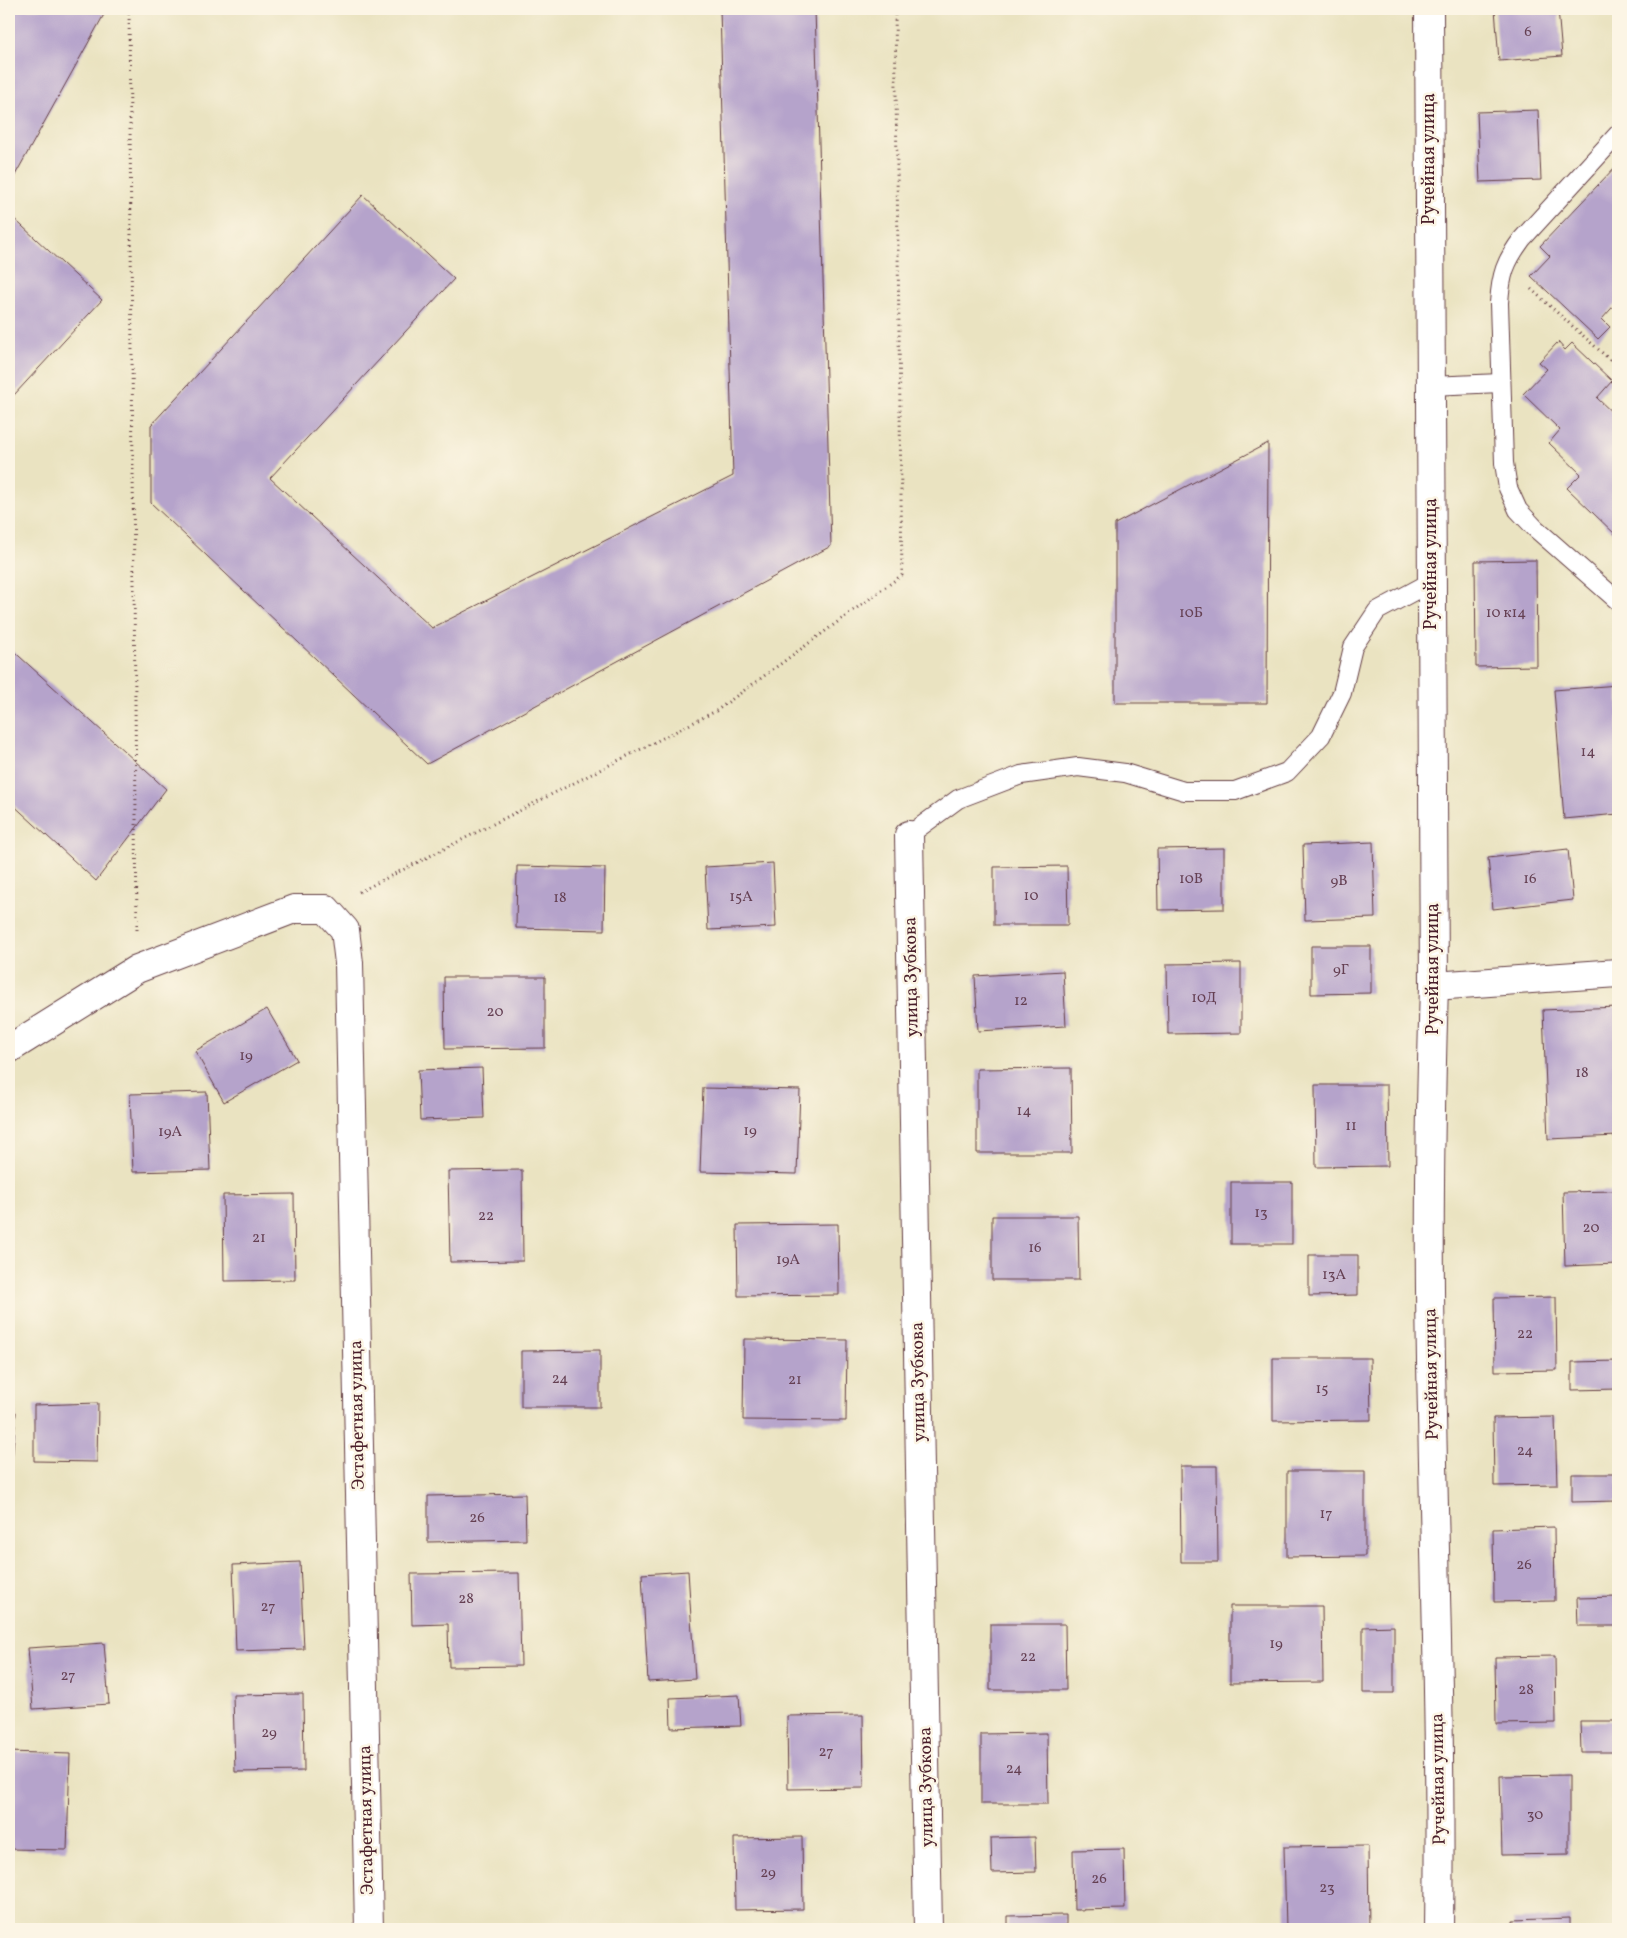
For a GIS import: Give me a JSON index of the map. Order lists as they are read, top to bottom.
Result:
{
  "streets": {
    "street": ["Ручейная улица", "улица Зубкова", "Эстафетная улица"]
  },
  "house_numbers": [
    "6",
    "10Б",
    "10 к14",
    "14",
    "10В",
    "16",
    "9В",
    "10",
    "15А",
    "18",
    "9Г",
    "10Д",
    "12",
    "20",
    "19",
    "18",
    "14",
    "11",
    "19",
    "19А",
    "13",
    "22",
    "20",
    "21",
    "16",
    "19А",
    "13А",
    "22",
    "24",
    "21",
    "15",
    "24",
    "17",
    "26",
    "26",
    "28",
    "27",
    "19",
    "22",
    "27",
    "28",
    "29",
    "27",
    "24",
    "30",
    "29",
    "26",
    "23"
  ]
}
